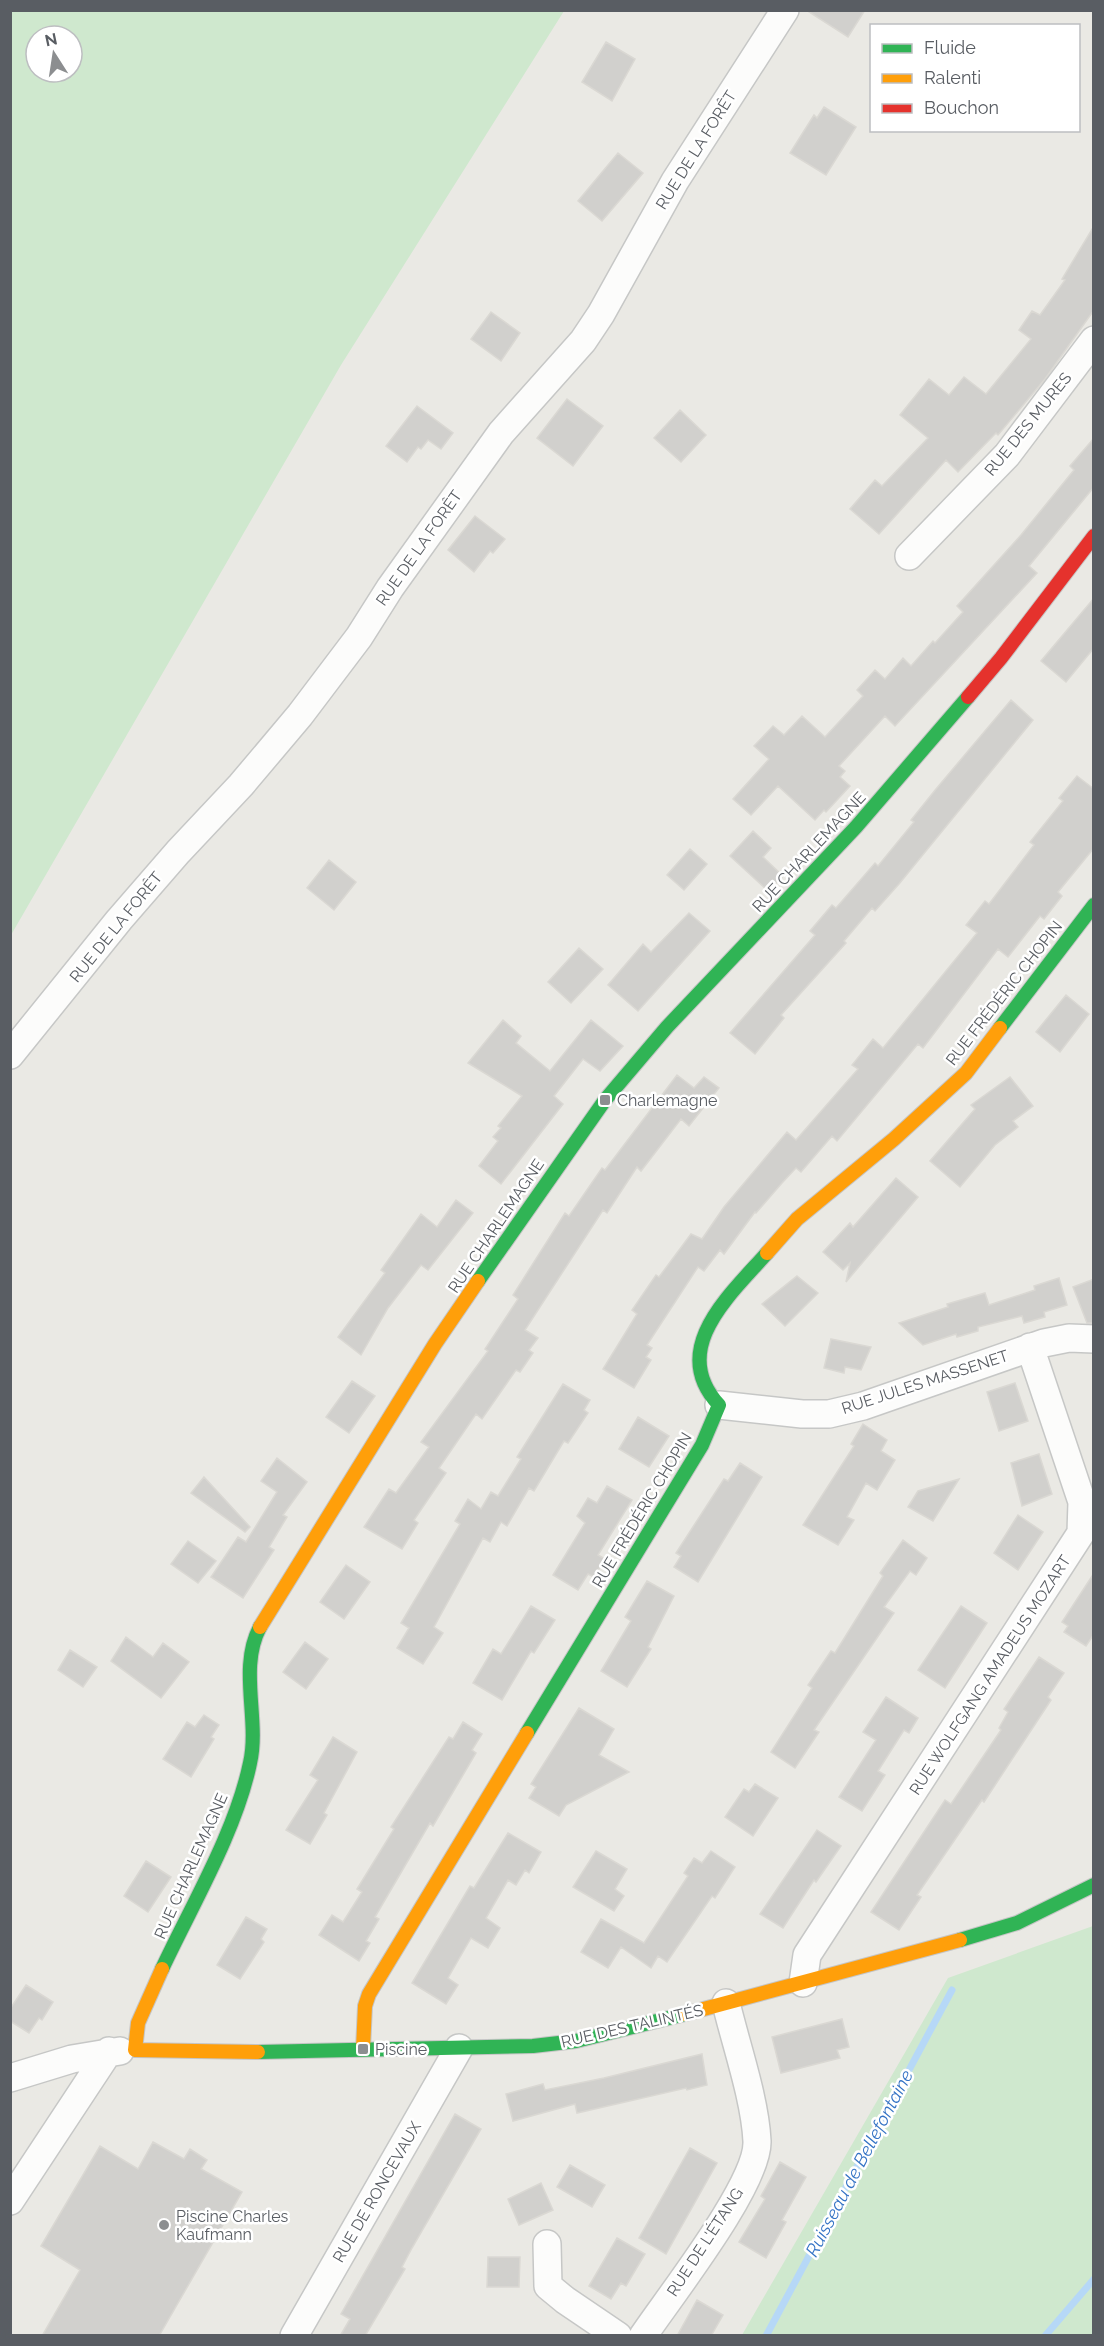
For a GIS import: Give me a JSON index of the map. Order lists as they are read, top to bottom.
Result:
{
  "streets": {
    "street": [
      "RUE DE LA FORÊT",
      "RUE DES MURES",
      "RUE CHARLEMAGNE",
      "RUE FRÉDÉRIC CHOPIN",
      "RUE JULES MASSENET",
      "RUE WOLFGANG AMADEUS MOZART",
      "RUE DES TALINTÉS",
      "RUE DE RONCEVAUX",
      "RUE DE L'ÉTANG"
    ]
  },
  "crossings": [
    ["RUE CHARLEMAGNE", "RUE DES TALINTÉS"],
    ["RUE FRÉDÉRIC CHOPIN", "RUE JULES MASSENET"],
    ["RUE FRÉDÉRIC CHOPIN", "RUE DES TALINTÉS"],
    ["RUE JULES MASSENET", "RUE WOLFGANG AMADEUS MOZART"],
    ["RUE WOLFGANG AMADEUS MOZART", "RUE DES TALINTÉS"],
    ["RUE DES TALINTÉS", "RUE DE RONCEVAUX"],
    ["RUE DES TALINTÉS", "RUE DE L'ÉTANG"]
  ],
  "water": ["Ruisseau de Bellefontaine"],
  "places": {
    "transit": ["Charlemagne", "Piscine"],
    "other": ["Piscine Charles Kaufmann"]
  },
  "legend": ["Fluide", "Ralenti", "Bouchon"],
  "north": "top"
}
